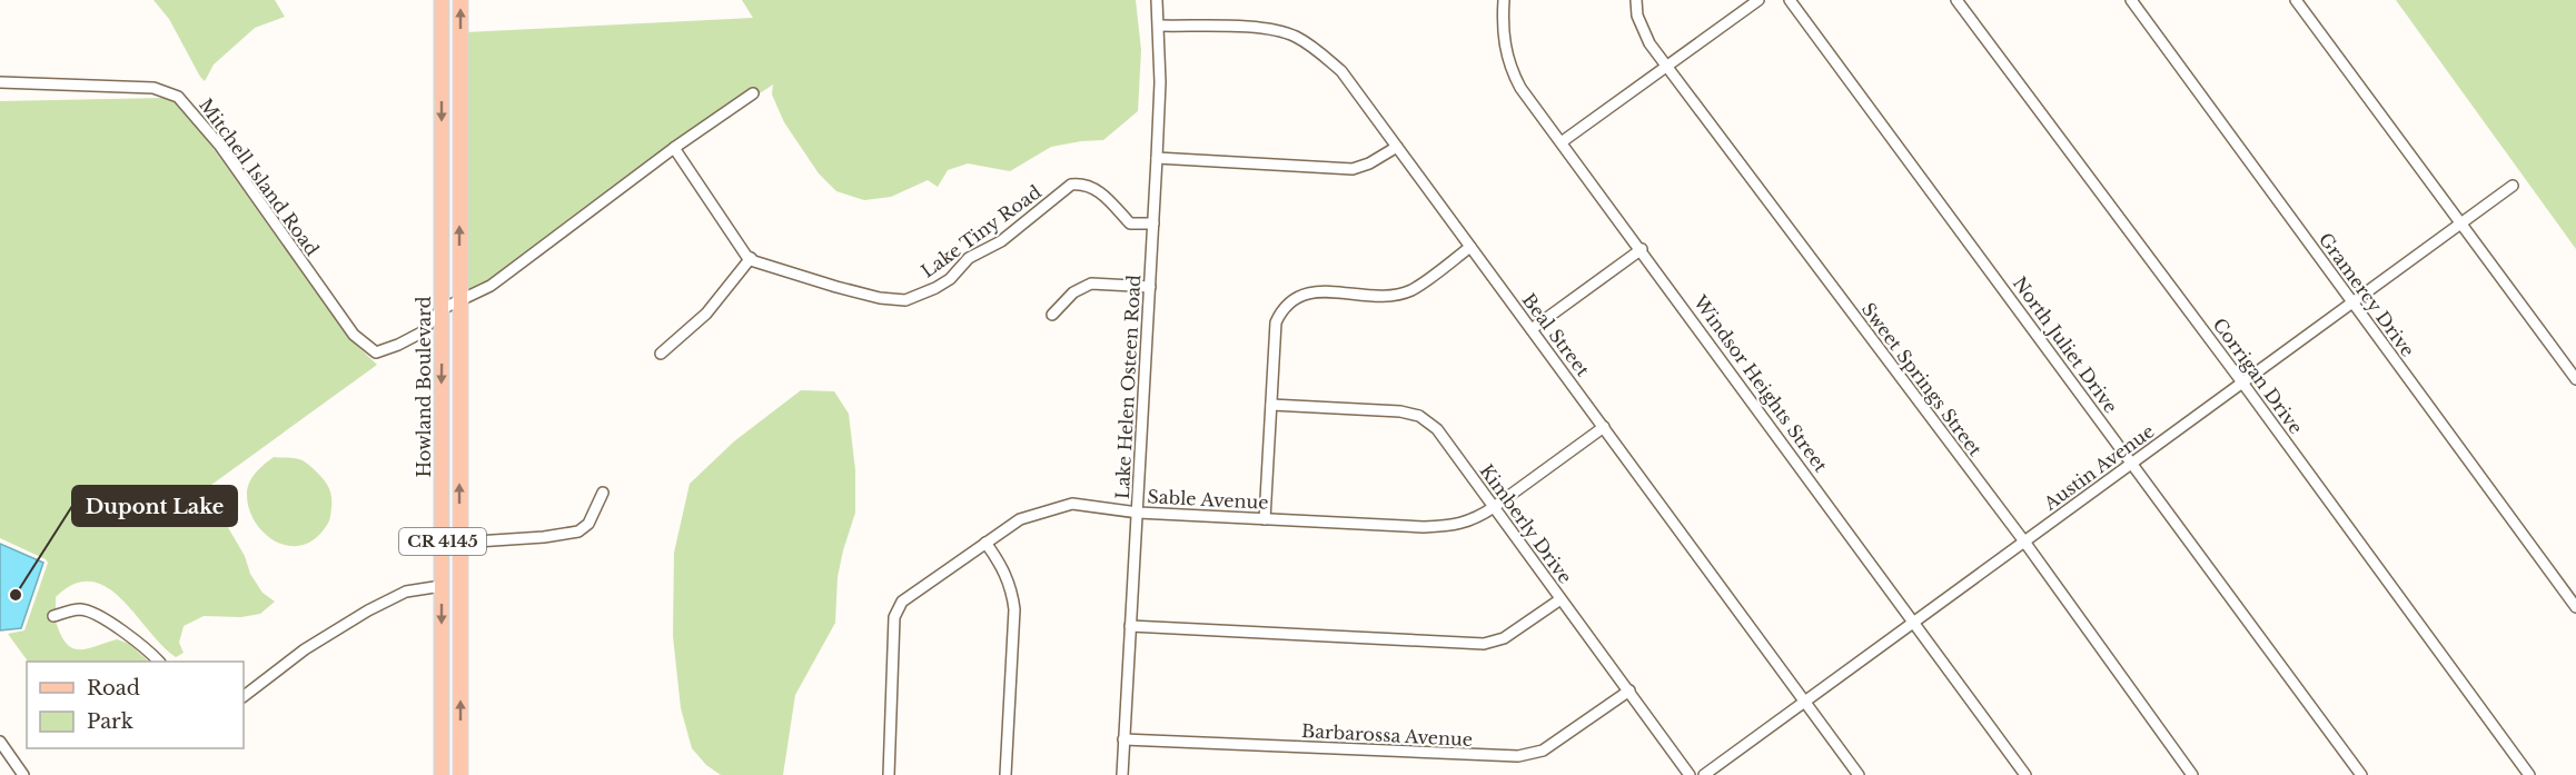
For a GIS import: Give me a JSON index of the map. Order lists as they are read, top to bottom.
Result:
{
  "streets": {
    "main road": ["Howland Boulevard", "CR 4145"],
    "street": [
      "Mitchell Island Road",
      "Lake Tiny Road",
      "Gramercy Drive",
      "Beal Street",
      "North Juliet Drive",
      "Corrigan Drive",
      "Sweet Springs Street",
      "Windsor Heights Street",
      "Lake Helen Osteen Road",
      "Austin Avenue",
      "Sable Avenue",
      "Kimberly Drive",
      "Barbarossa Avenue"
    ]
  },
  "crossings": [
    ["Mitchell Island Road", "Howland Boulevard"],
    ["Lake Tiny Road", "Lake Helen Osteen Road"],
    ["Gramercy Drive", "Austin Avenue"],
    ["Beal Street", "Lake Helen Osteen Road"],
    ["Beal Street", "Austin Avenue"],
    ["Beal Street", "Sable Avenue"],
    ["North Juliet Drive", "Austin Avenue"],
    ["Corrigan Drive", "Austin Avenue"],
    ["Sweet Springs Street", "Austin Avenue"],
    ["Windsor Heights Street", "Austin Avenue"],
    ["Lake Helen Osteen Road", "Sable Avenue"],
    ["Lake Helen Osteen Road", "Barbarossa Avenue"],
    ["Sable Avenue", "Kimberly Drive"],
    ["Kimberly Drive", "Barbarossa Avenue"]
  ],
  "places": ["Dupont Lake"],
  "legend": ["Road", "Park"]
}
